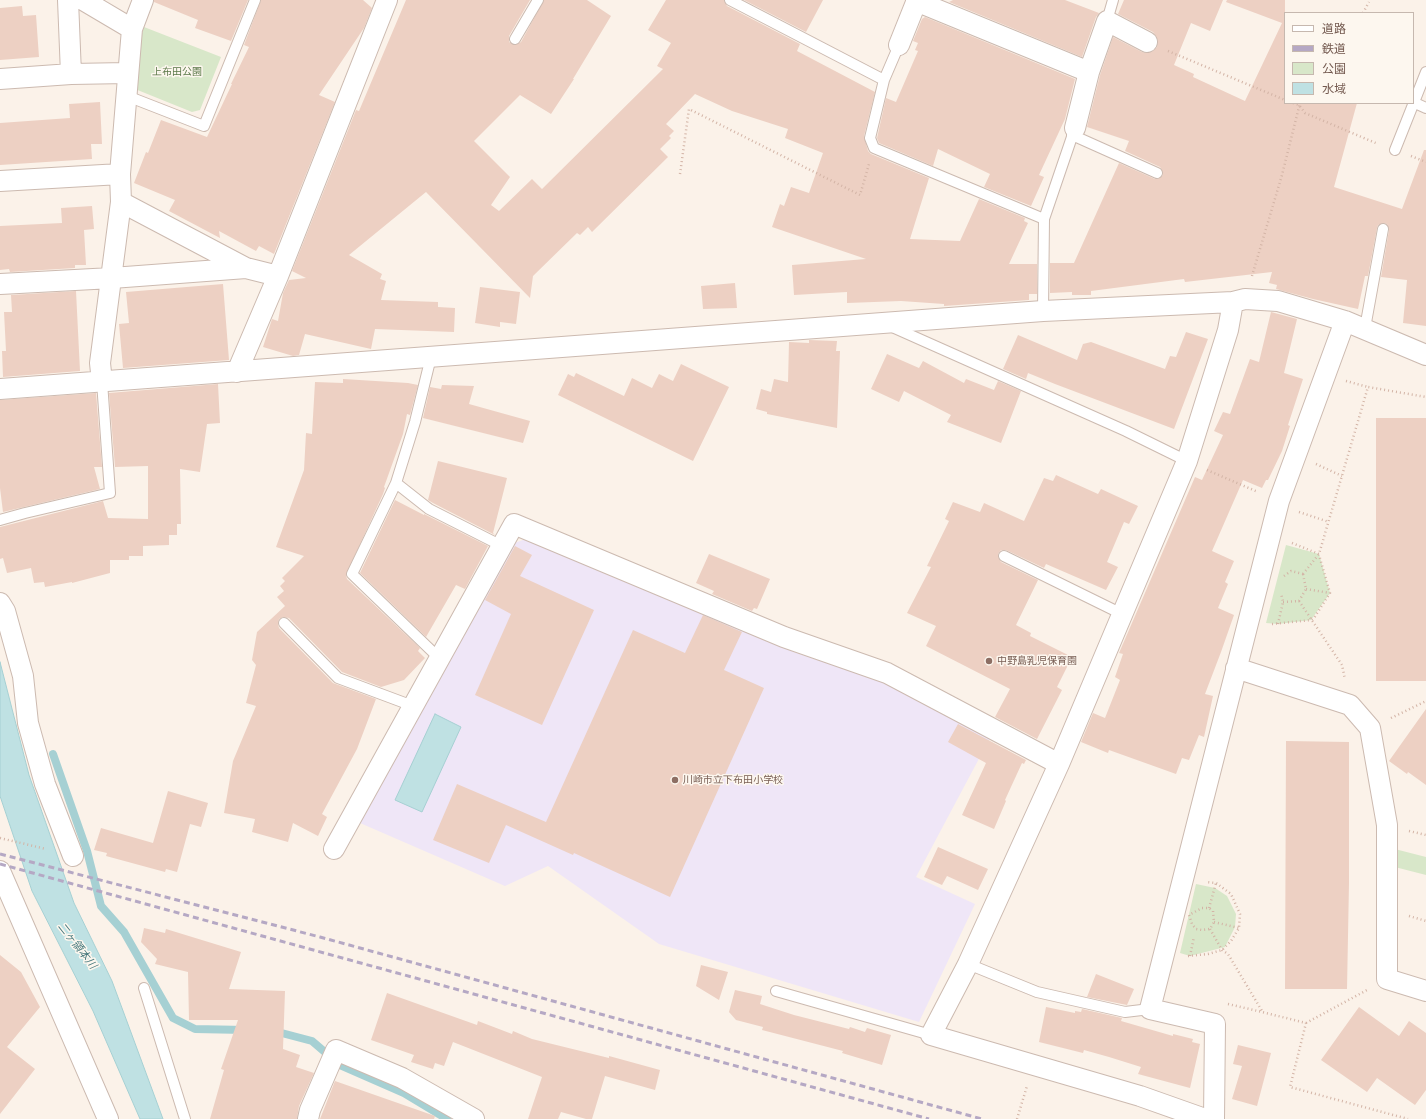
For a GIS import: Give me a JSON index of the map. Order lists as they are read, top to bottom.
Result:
{
  "water": ["二ヶ領本川"],
  "parks": ["上布田公園"],
  "places": ["中野島乳児保育園", "川崎市立下布田小学校"],
  "legend": [
    "道路",
    "鉄道",
    "公園",
    "水域"
  ]
}
